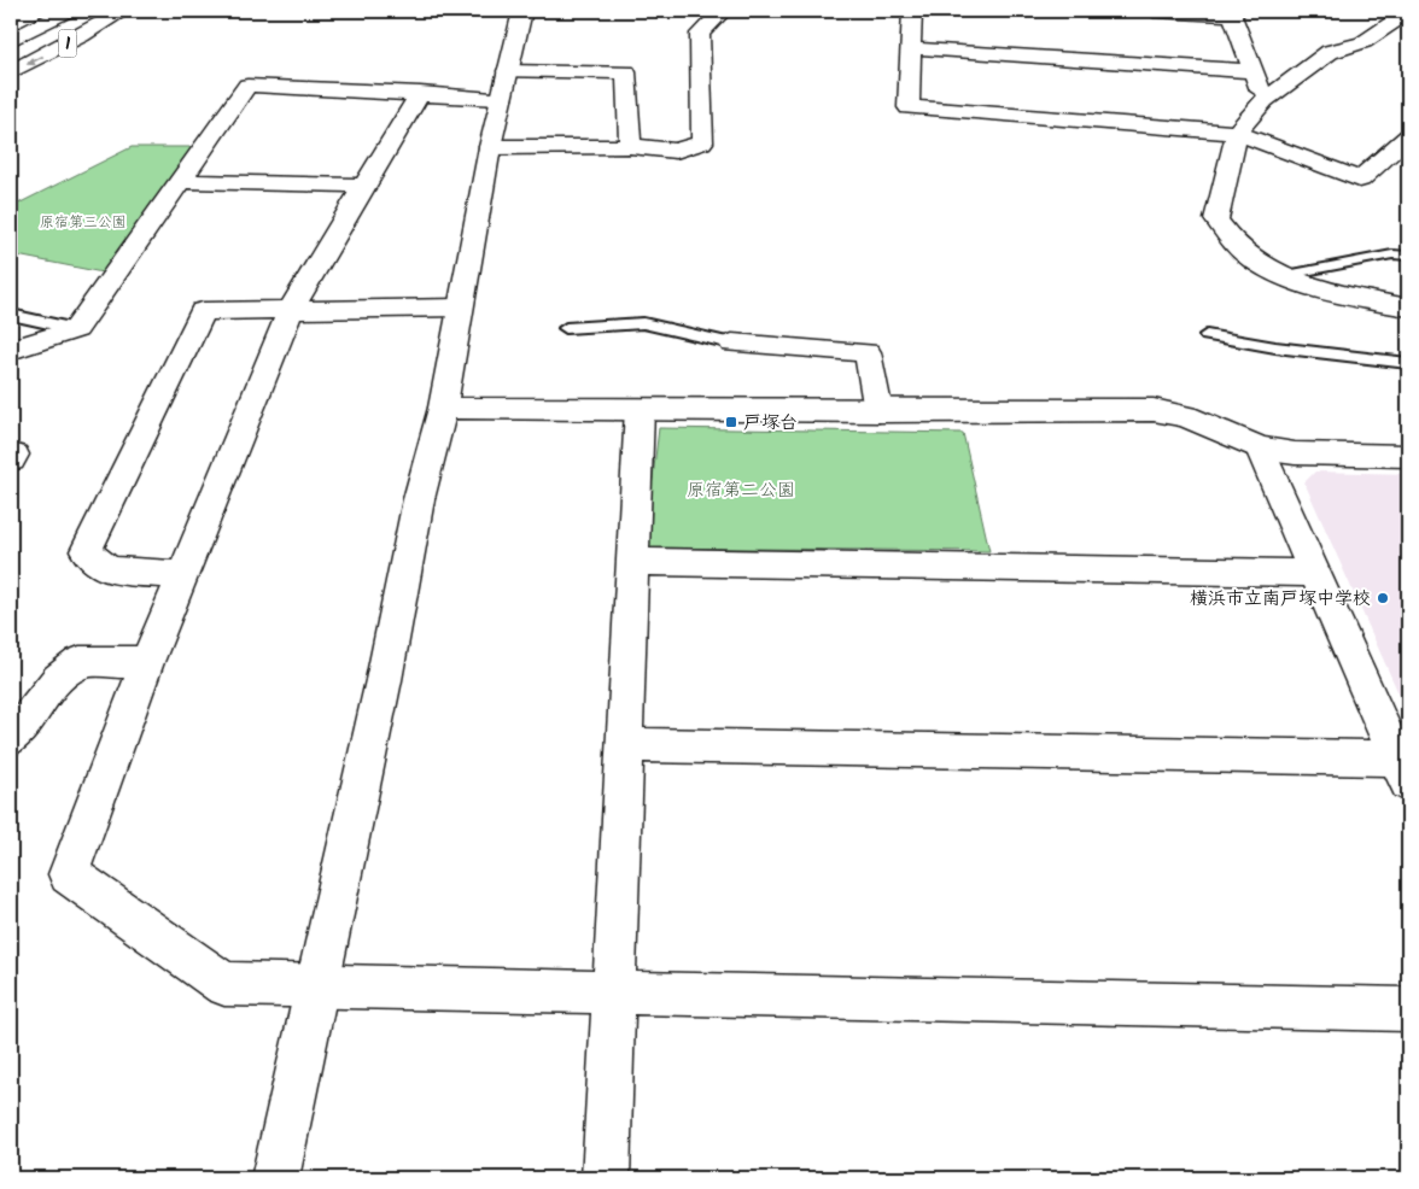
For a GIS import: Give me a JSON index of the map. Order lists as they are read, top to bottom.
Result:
{
  "streets": {
    "main road": ["1"]
  },
  "parks": ["原宿第三公園", "原宿第二公園"],
  "places": {
    "transit": ["戸塚台"],
    "other": ["横浜市立南戸塚中学校"]
  }
}
